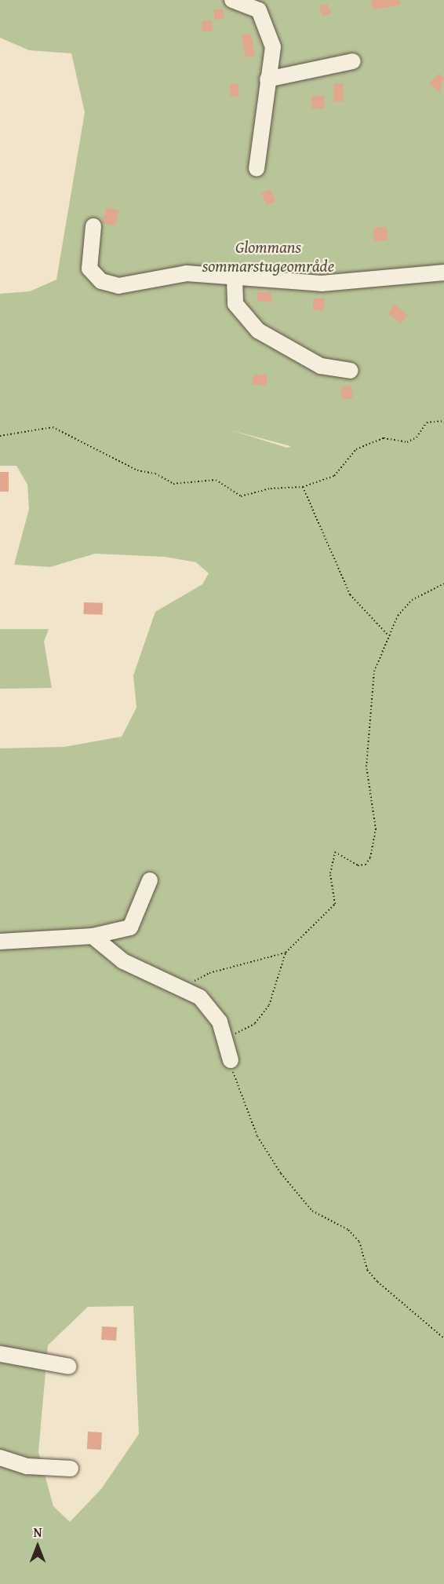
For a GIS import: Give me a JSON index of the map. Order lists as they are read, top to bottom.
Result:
{
  "parks": ["Glommans sommarstugeområde"],
  "north": "top"
}
